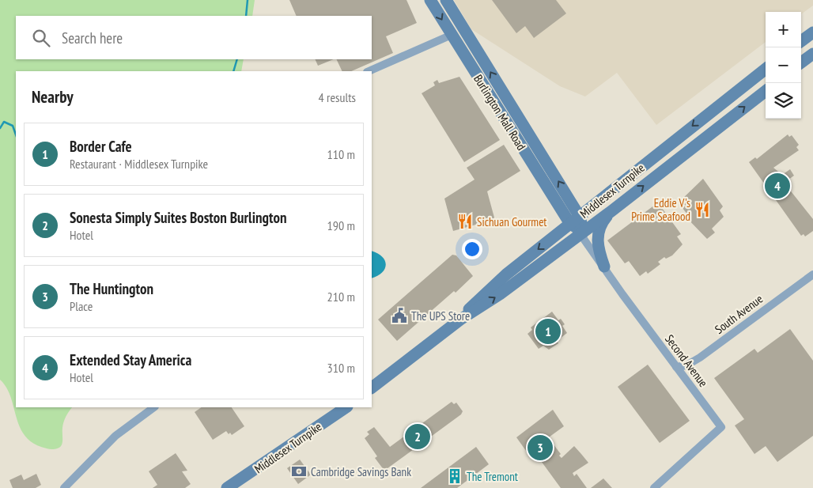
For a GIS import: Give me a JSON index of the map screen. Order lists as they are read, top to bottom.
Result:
{
  "streets": {
    "main road": ["Burlington Mall Road", "Middlesex Turnpike"],
    "street": ["South Avenue", "Second Avenue"]
  },
  "crossings": [
    ["Burlington Mall Road", "Middlesex Turnpike"],
    ["Middlesex Turnpike", "Second Avenue"],
    ["South Avenue", "Second Avenue"]
  ],
  "places": {
    "restaurant": ["Eddie V's Prime Seafood", "Sichuan Gourmet"],
    "public building": ["The UPS Store"],
    "bank": ["Cambridge Savings Bank"],
    "building": ["The Tremont"]
  },
  "page": {
    "map_buttons": ["+", "−"],
    "search": "Search here",
    "heading": ["Nearby", "4 results"],
    "list": [
      {
        "mark": "1",
        "name": "Border Cafe",
        "note": "Restaurant · Middlesex Turnpike",
        "value": "110 m"
      },
      {
        "mark": "2",
        "name": "Sonesta Simply Suites Boston Burlington",
        "note": "Hotel",
        "value": "190 m"
      },
      {
        "mark": "3",
        "name": "The Huntington",
        "note": "Place",
        "value": "210 m"
      },
      {
        "mark": "4",
        "name": "Extended Stay America",
        "note": "Hotel",
        "value": "310 m"
      }
    ],
    "pins": [
      "4",
      "1",
      "2",
      "3"
    ]
  }
}
